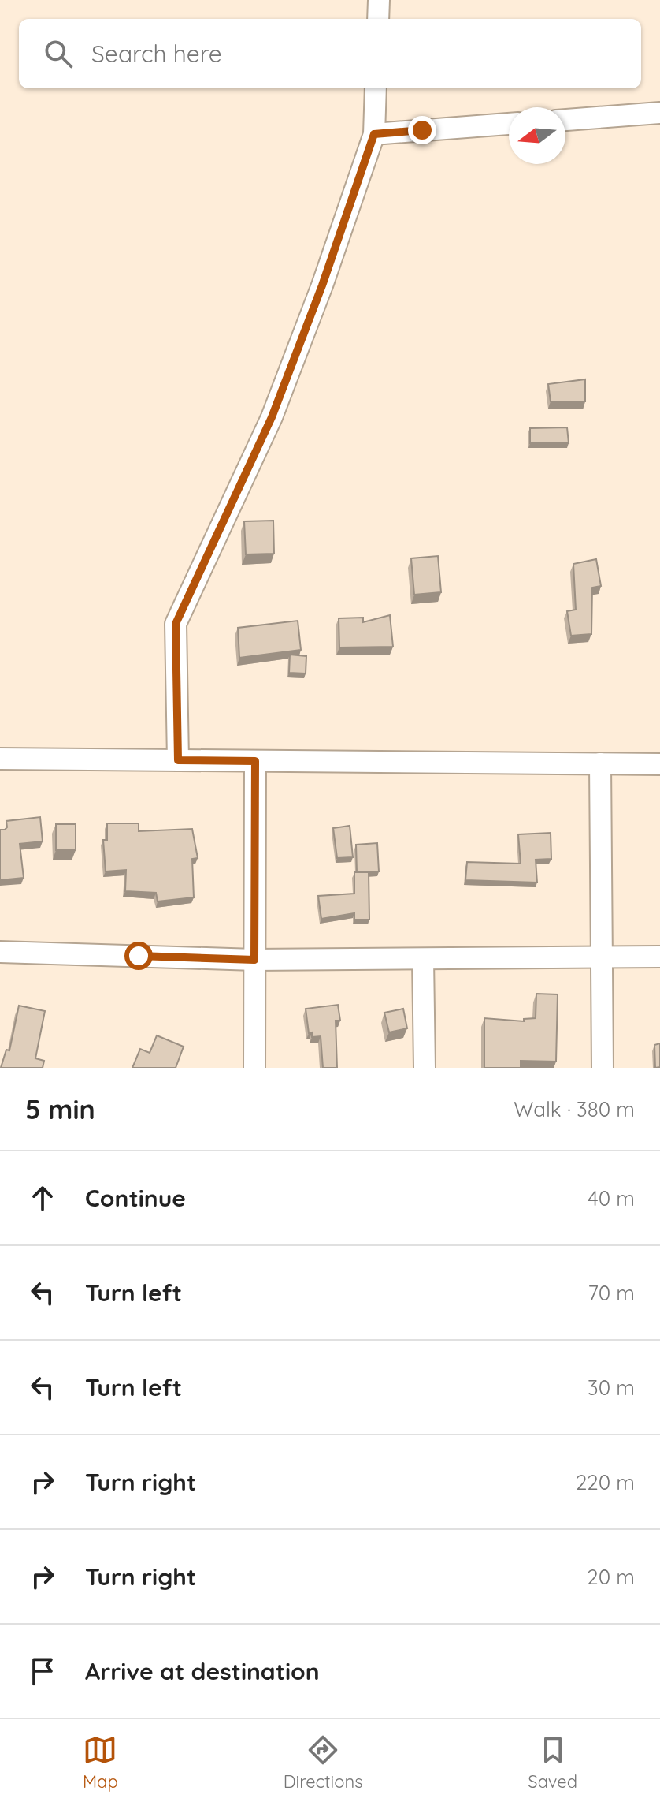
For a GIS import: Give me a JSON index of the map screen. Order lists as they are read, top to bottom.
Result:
{
  "north": "left",
  "page": {
    "search": "Search here",
    "heading": ["5 min", "Walk · 380 m"],
    "list": [
      ["Continue", "40 m"],
      ["Turn left", "70 m"],
      ["Turn left", "30 m"],
      ["Turn right", "220 m"],
      ["Turn right", "20 m"],
      "Arrive at destination"
    ],
    "nav": ["Map", "Directions", "Saved"]
  }
}
